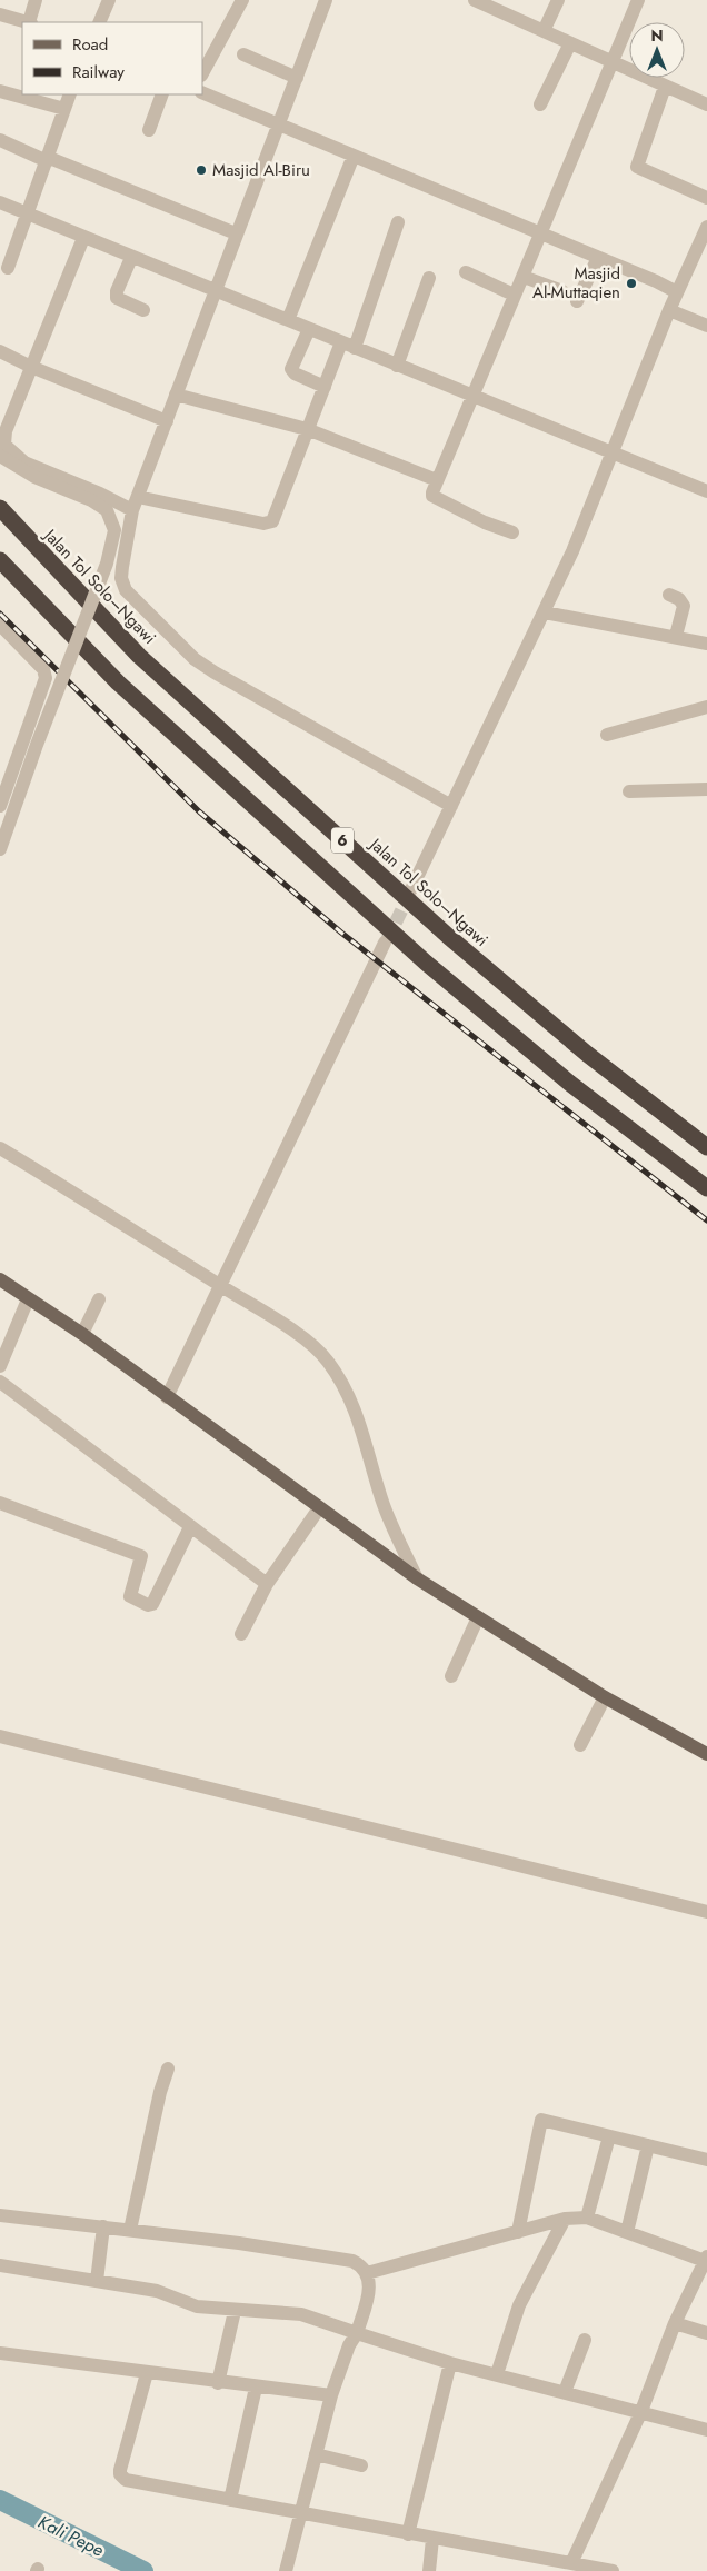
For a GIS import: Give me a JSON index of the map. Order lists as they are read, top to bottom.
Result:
{
  "streets": {
    "highway": ["Jalan Tol Solo–Ngawi", "6"]
  },
  "water": ["Kali Pepe"],
  "places": ["Masjid Al-Biru", "Masjid Al-Muttaqien"],
  "legend": ["Road", "Railway"],
  "north": "top"
}
